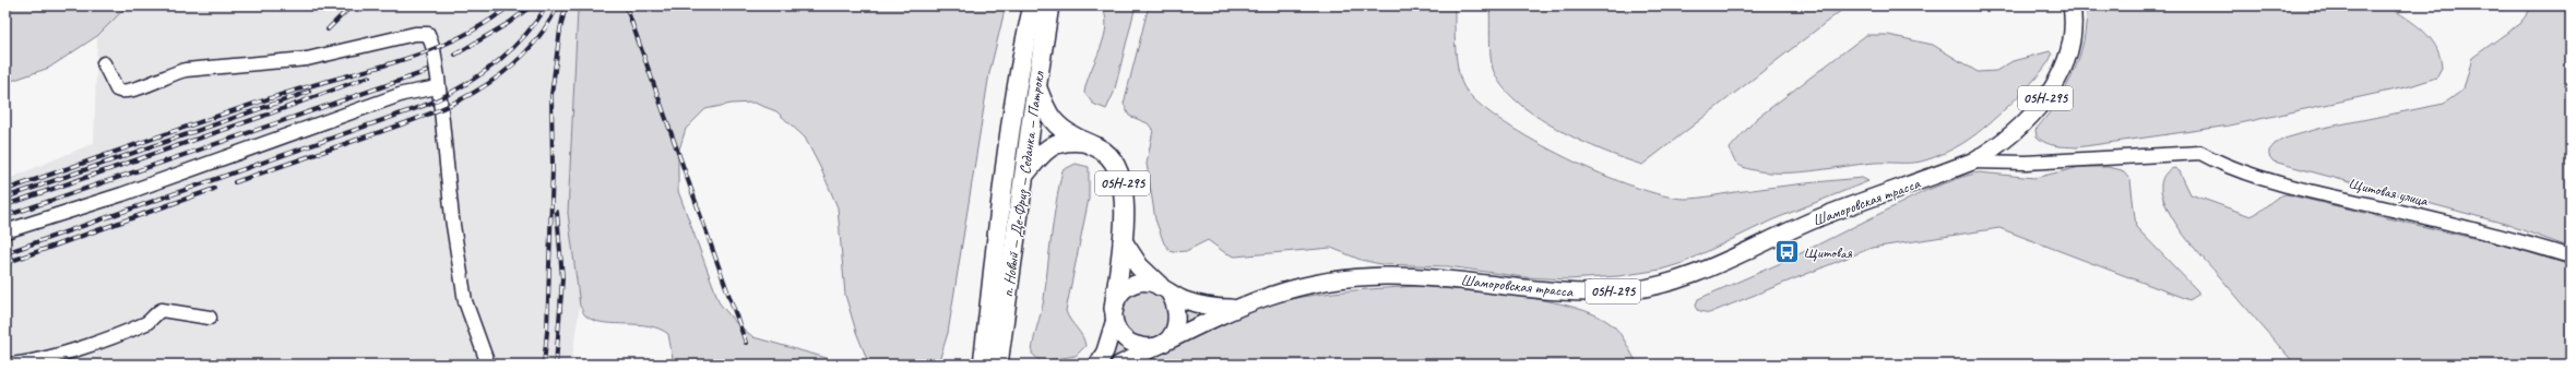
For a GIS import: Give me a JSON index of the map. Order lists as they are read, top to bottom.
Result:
{
  "streets": {
    "highway": ["05Н-295", "п. Новый — Де-Фриз — Седанка — Патрокл"],
    "main road": ["Шаморовская трасса"],
    "street": ["Щитовая улица"]
  },
  "crossings": [
    ["05Н-295", "п. Новый — Де-Фриз — Седанка — Патрокл"],
    ["05Н-295", "Шаморовская трасса"],
    ["Щитовая улица", "Шаморовская трасса"]
  ],
  "places": {
    "bus stop": ["Щитовая"]
  }
}
